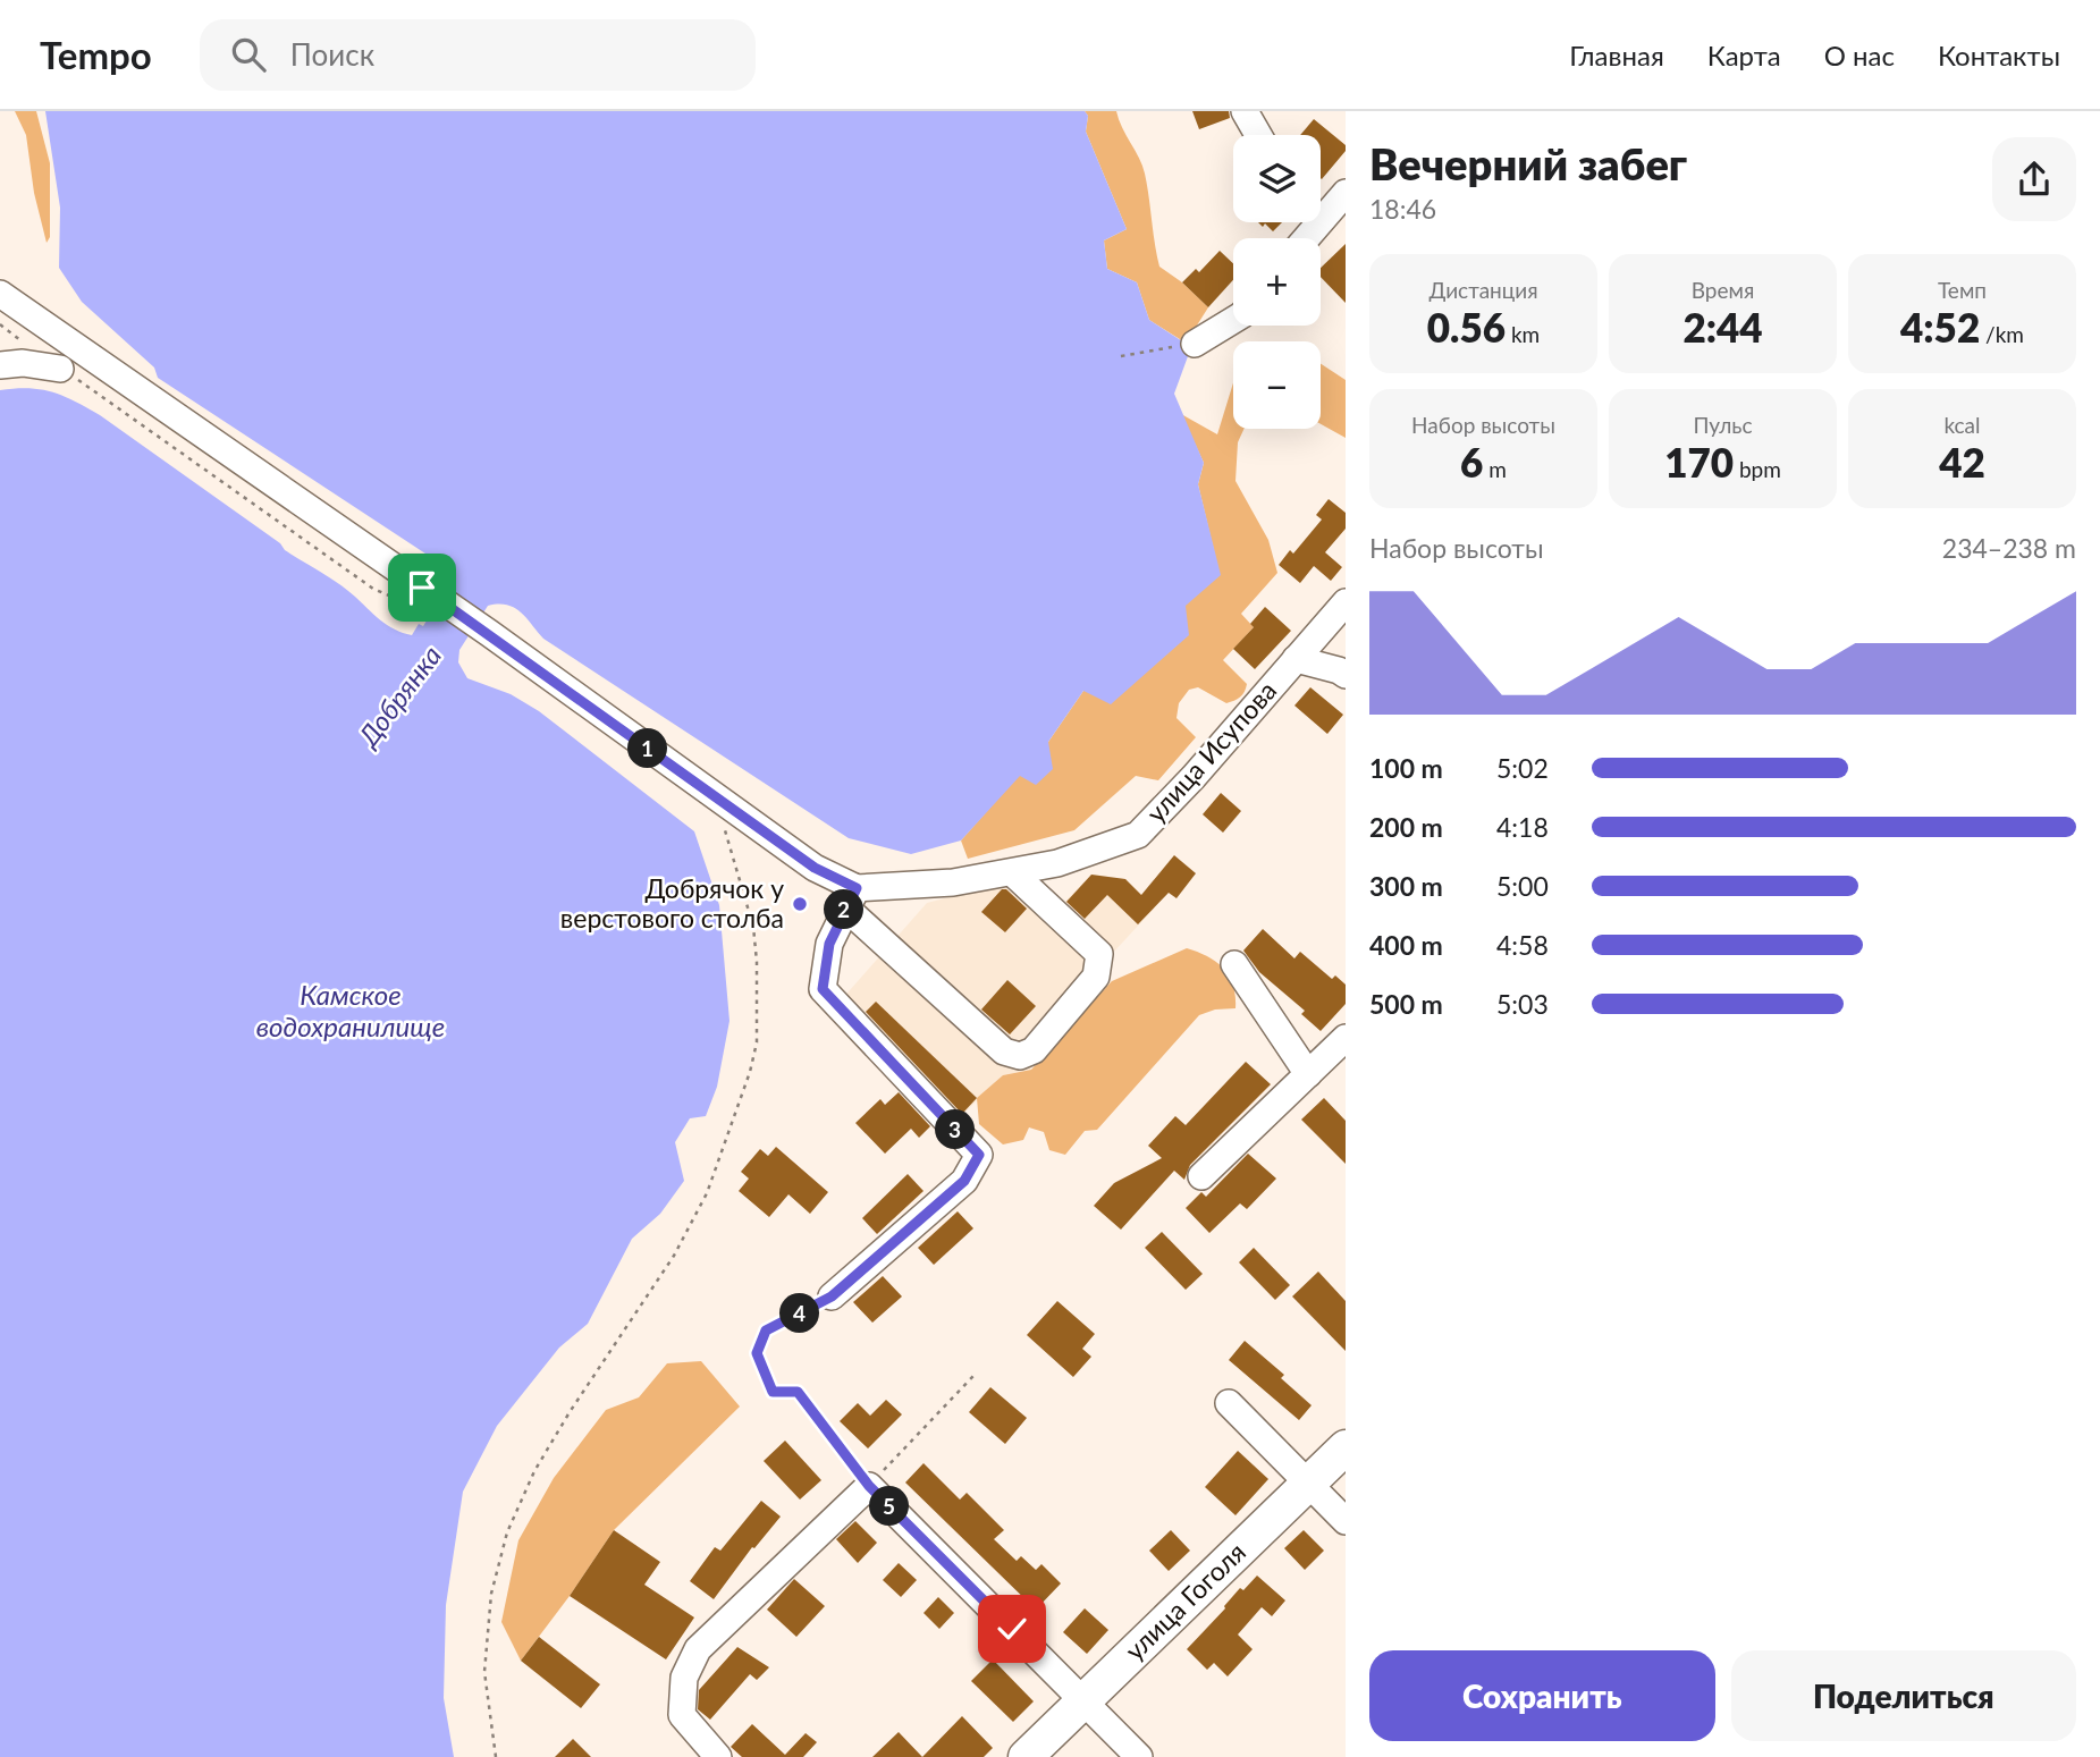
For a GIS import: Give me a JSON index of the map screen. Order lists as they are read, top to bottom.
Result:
{
  "streets": {
    "main road": ["улица Гоголя"],
    "street": ["улица Исупова"]
  },
  "water": ["Добрянка", "Камское водохранилище"],
  "places": ["Добрячок у верстового столба"],
  "page": {
    "header": "Tempo",
    "search": "Поиск",
    "nav": [
      "Главная",
      "Карта",
      "О нас",
      "Контакты"
    ],
    "heading": ["Вечерний забег", "18:46"],
    "map_buttons": ["+", "−"],
    "stats": [
      ["Дистанция", "0.56 km"],
      ["Время", "2:44"],
      ["Темп", "4:52 /km"],
      ["Набор высоты", "6 m"],
      ["Пульс", "170 bpm"],
      ["kcal", "42"]
    ],
    "chart": ["Набор высоты", "234–238 m"],
    "pins": [
      "1",
      "2",
      "3",
      "4",
      "5"
    ],
    "list": [
      {
        "name": "100 m",
        "note": "5:02"
      },
      {
        "name": "200 m",
        "note": "4:18"
      },
      {
        "name": "300 m",
        "note": "5:00"
      },
      {
        "name": "400 m",
        "note": "4:58"
      },
      {
        "name": "500 m",
        "note": "5:03"
      }
    ],
    "buttons": ["Сохранить", "Поделиться"]
  }
}
